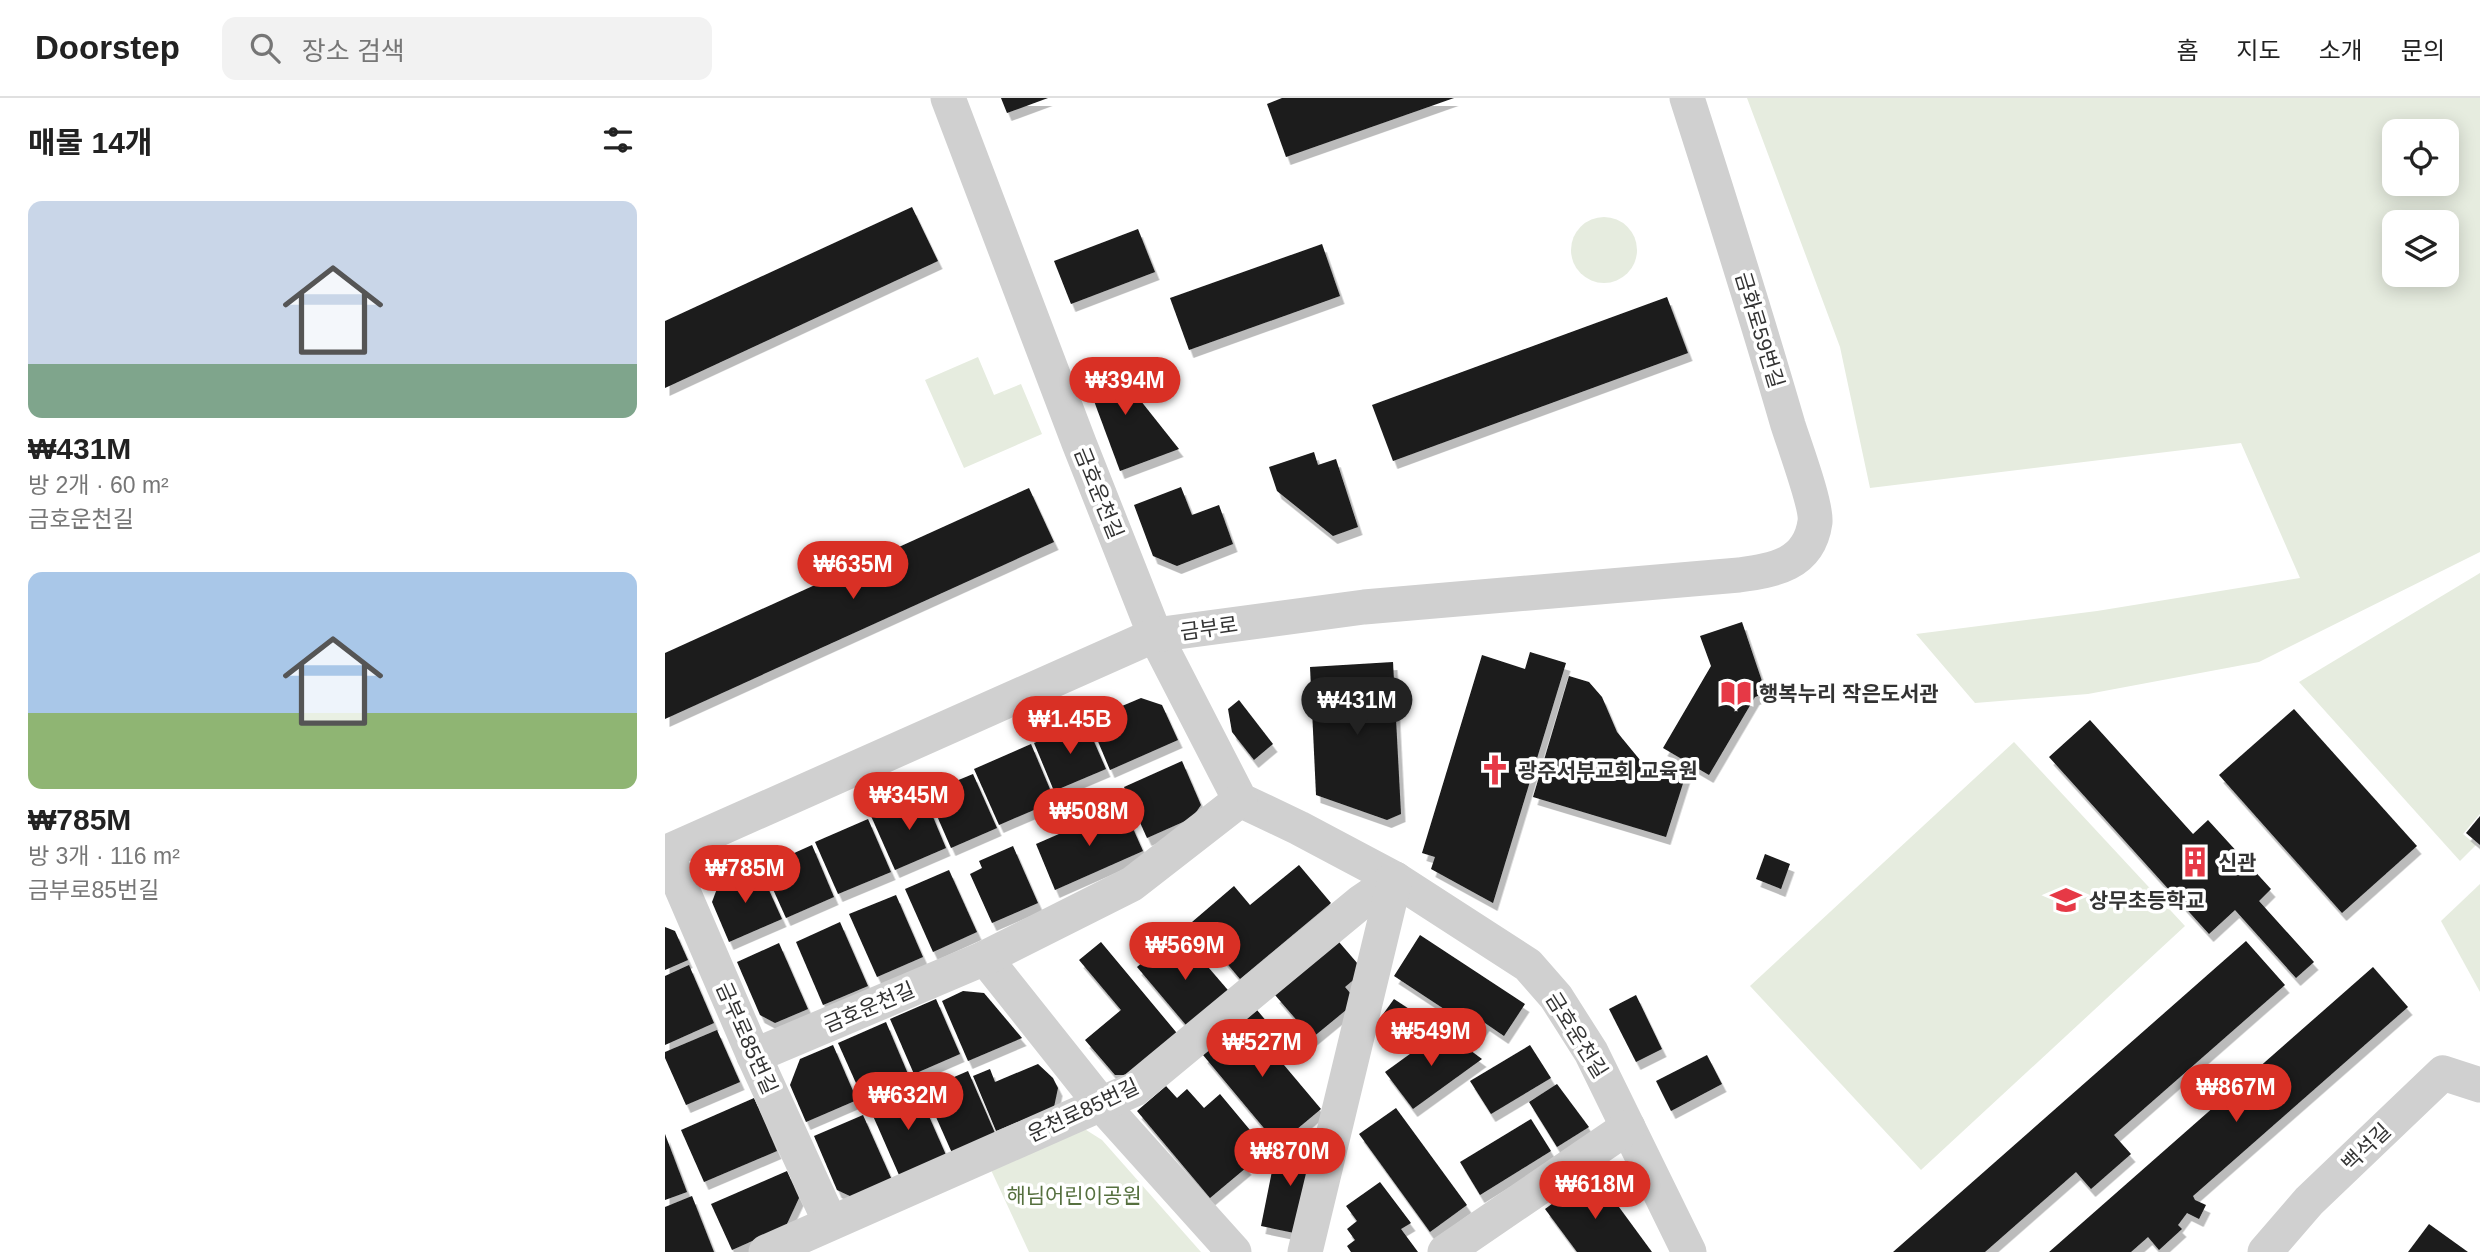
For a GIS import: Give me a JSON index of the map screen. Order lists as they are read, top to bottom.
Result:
{
  "streets": {
    "street": [
      "금화로59번길",
      "금호운천길",
      "금부로",
      "금부로85번길",
      "운천로85번길",
      "백석길"
    ]
  },
  "crossings": [
    ["금화로59번길", "금부로"],
    ["금호운천길", "금부로"],
    ["금호운천길", "금부로85번길"],
    ["금호운천길", "운천로85번길"],
    ["금부로", "금부로85번길"],
    ["금부로85번길", "운천로85번길"]
  ],
  "parks": ["해님어린이공원"],
  "places": {
    "library": ["행복누리 작은도서관"],
    "church": ["광주서부교회 교육원"],
    "building": ["신관"],
    "school or university": ["상무초등학교"]
  },
  "page": {
    "header": "Doorstep",
    "search": "장소 검색",
    "nav": [
      "홈",
      "지도",
      "소개",
      "문의"
    ],
    "heading": "매물 14개",
    "list": [
      {
        "name": "₩431M",
        "note": "방 2개 · 60 m² · 금호운천길"
      },
      {
        "name": "₩785M",
        "note": "방 3개 · 116 m² · 금부로85번길"
      }
    ],
    "price": [
      "₩394M",
      "₩635M",
      "₩431M",
      "₩1.45B",
      "₩345M",
      "₩508M",
      "₩785M",
      "₩569M",
      "₩549M",
      "₩527M",
      "₩867M",
      "₩632M",
      "₩870M",
      "₩618M"
    ]
  }
}
